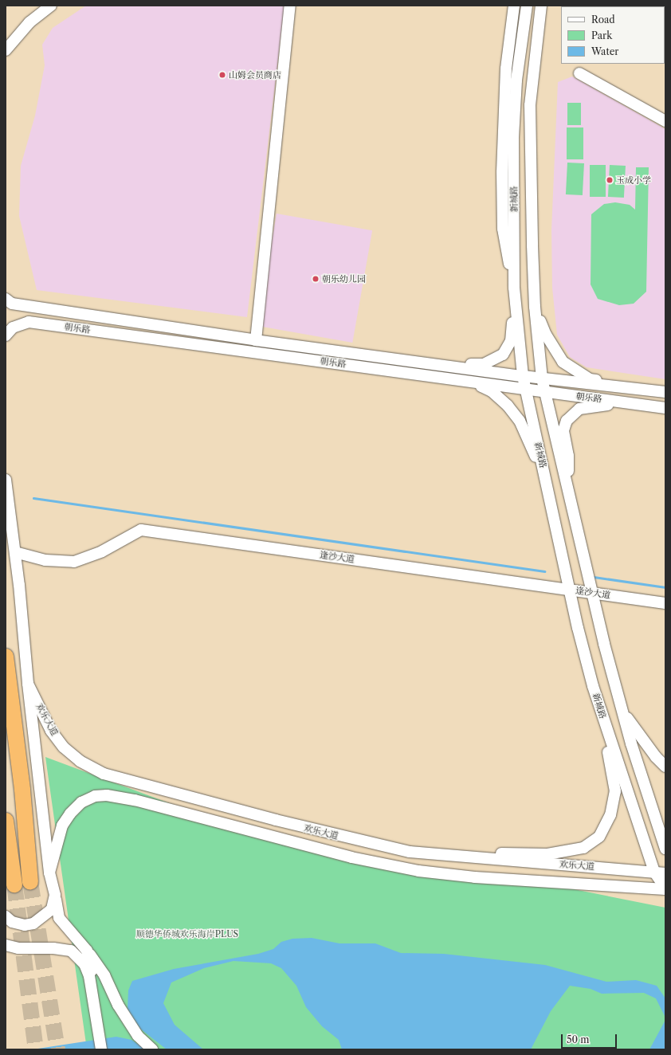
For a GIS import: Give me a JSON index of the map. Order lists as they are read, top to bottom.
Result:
{
  "streets": {
    "street": [
      "新城路",
      "朝乐路",
      "逢沙大道",
      "欢乐大道"
    ]
  },
  "crossings": [
    ["新城路", "朝乐路"],
    ["新城路", "逢沙大道"],
    ["新城路", "欢乐大道"]
  ],
  "parks": ["顺德华侨城欢乐海岸PLUS"],
  "places": ["山姆会员商店", "玉成小学", "朝乐幼儿园"],
  "legend": ["Road", "Park", "Water"],
  "scale_bar": "50 m"
}
